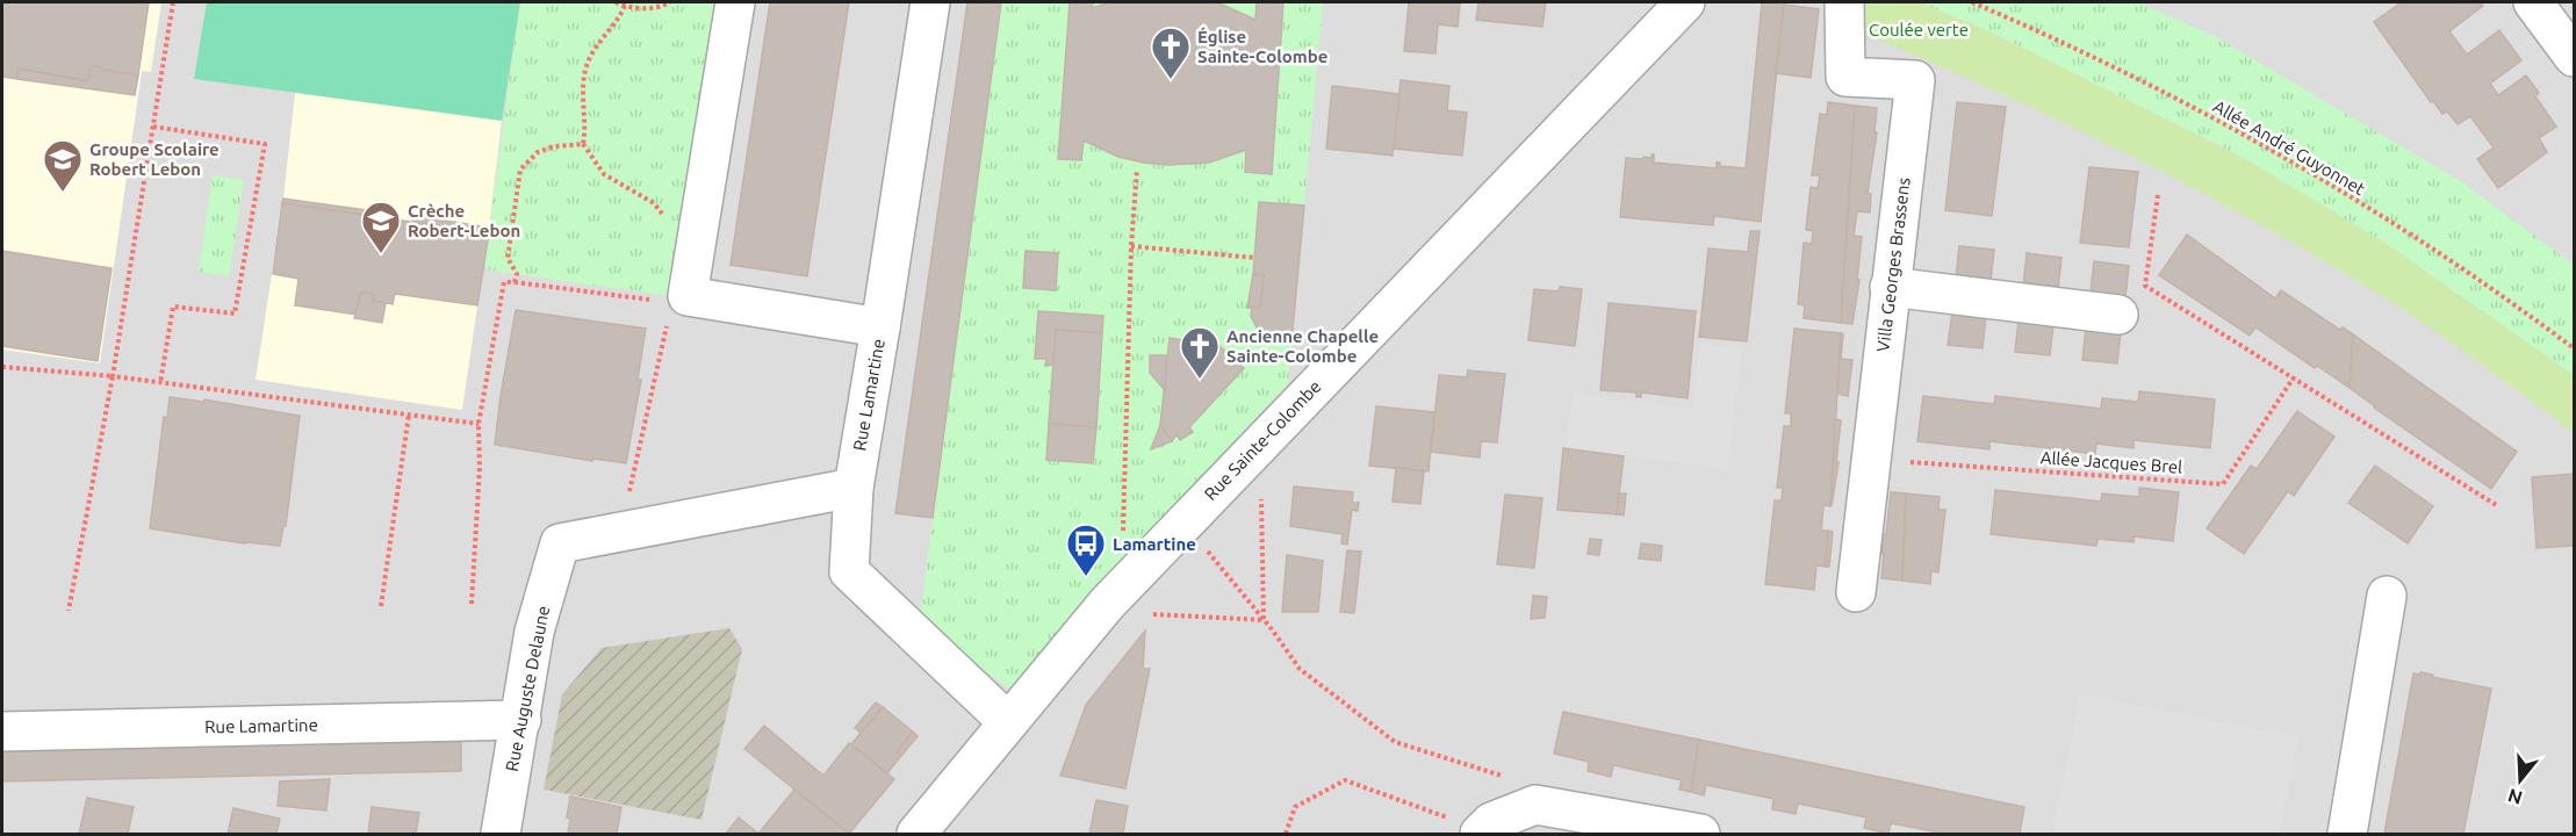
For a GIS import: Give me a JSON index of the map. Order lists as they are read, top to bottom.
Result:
{
  "streets": {
    "street": [
      "Villa Georges Brassens",
      "Rue Lamartine",
      "Rue Sainte-Colombe",
      "Rue Auguste Delaune"
    ],
    "path": ["Allée André Guyonnet", "Allée Jacques Brel"]
  },
  "crossings": [
    ["Villa Georges Brassens", "Allée Jacques Brel"],
    ["Rue Lamartine", "Rue Sainte-Colombe"],
    ["Rue Lamartine", "Rue Auguste Delaune"]
  ],
  "parks": ["Coulée verte"],
  "places": {
    "church": ["Église Sainte-Colombe", "Ancienne Chapelle Sainte-Colombe"],
    "school or university": ["Groupe Scolaire Robert Lebon", "Crèche Robert-Lebon"],
    "bus stop": ["Lamartine"]
  },
  "north": "bottom"
}
